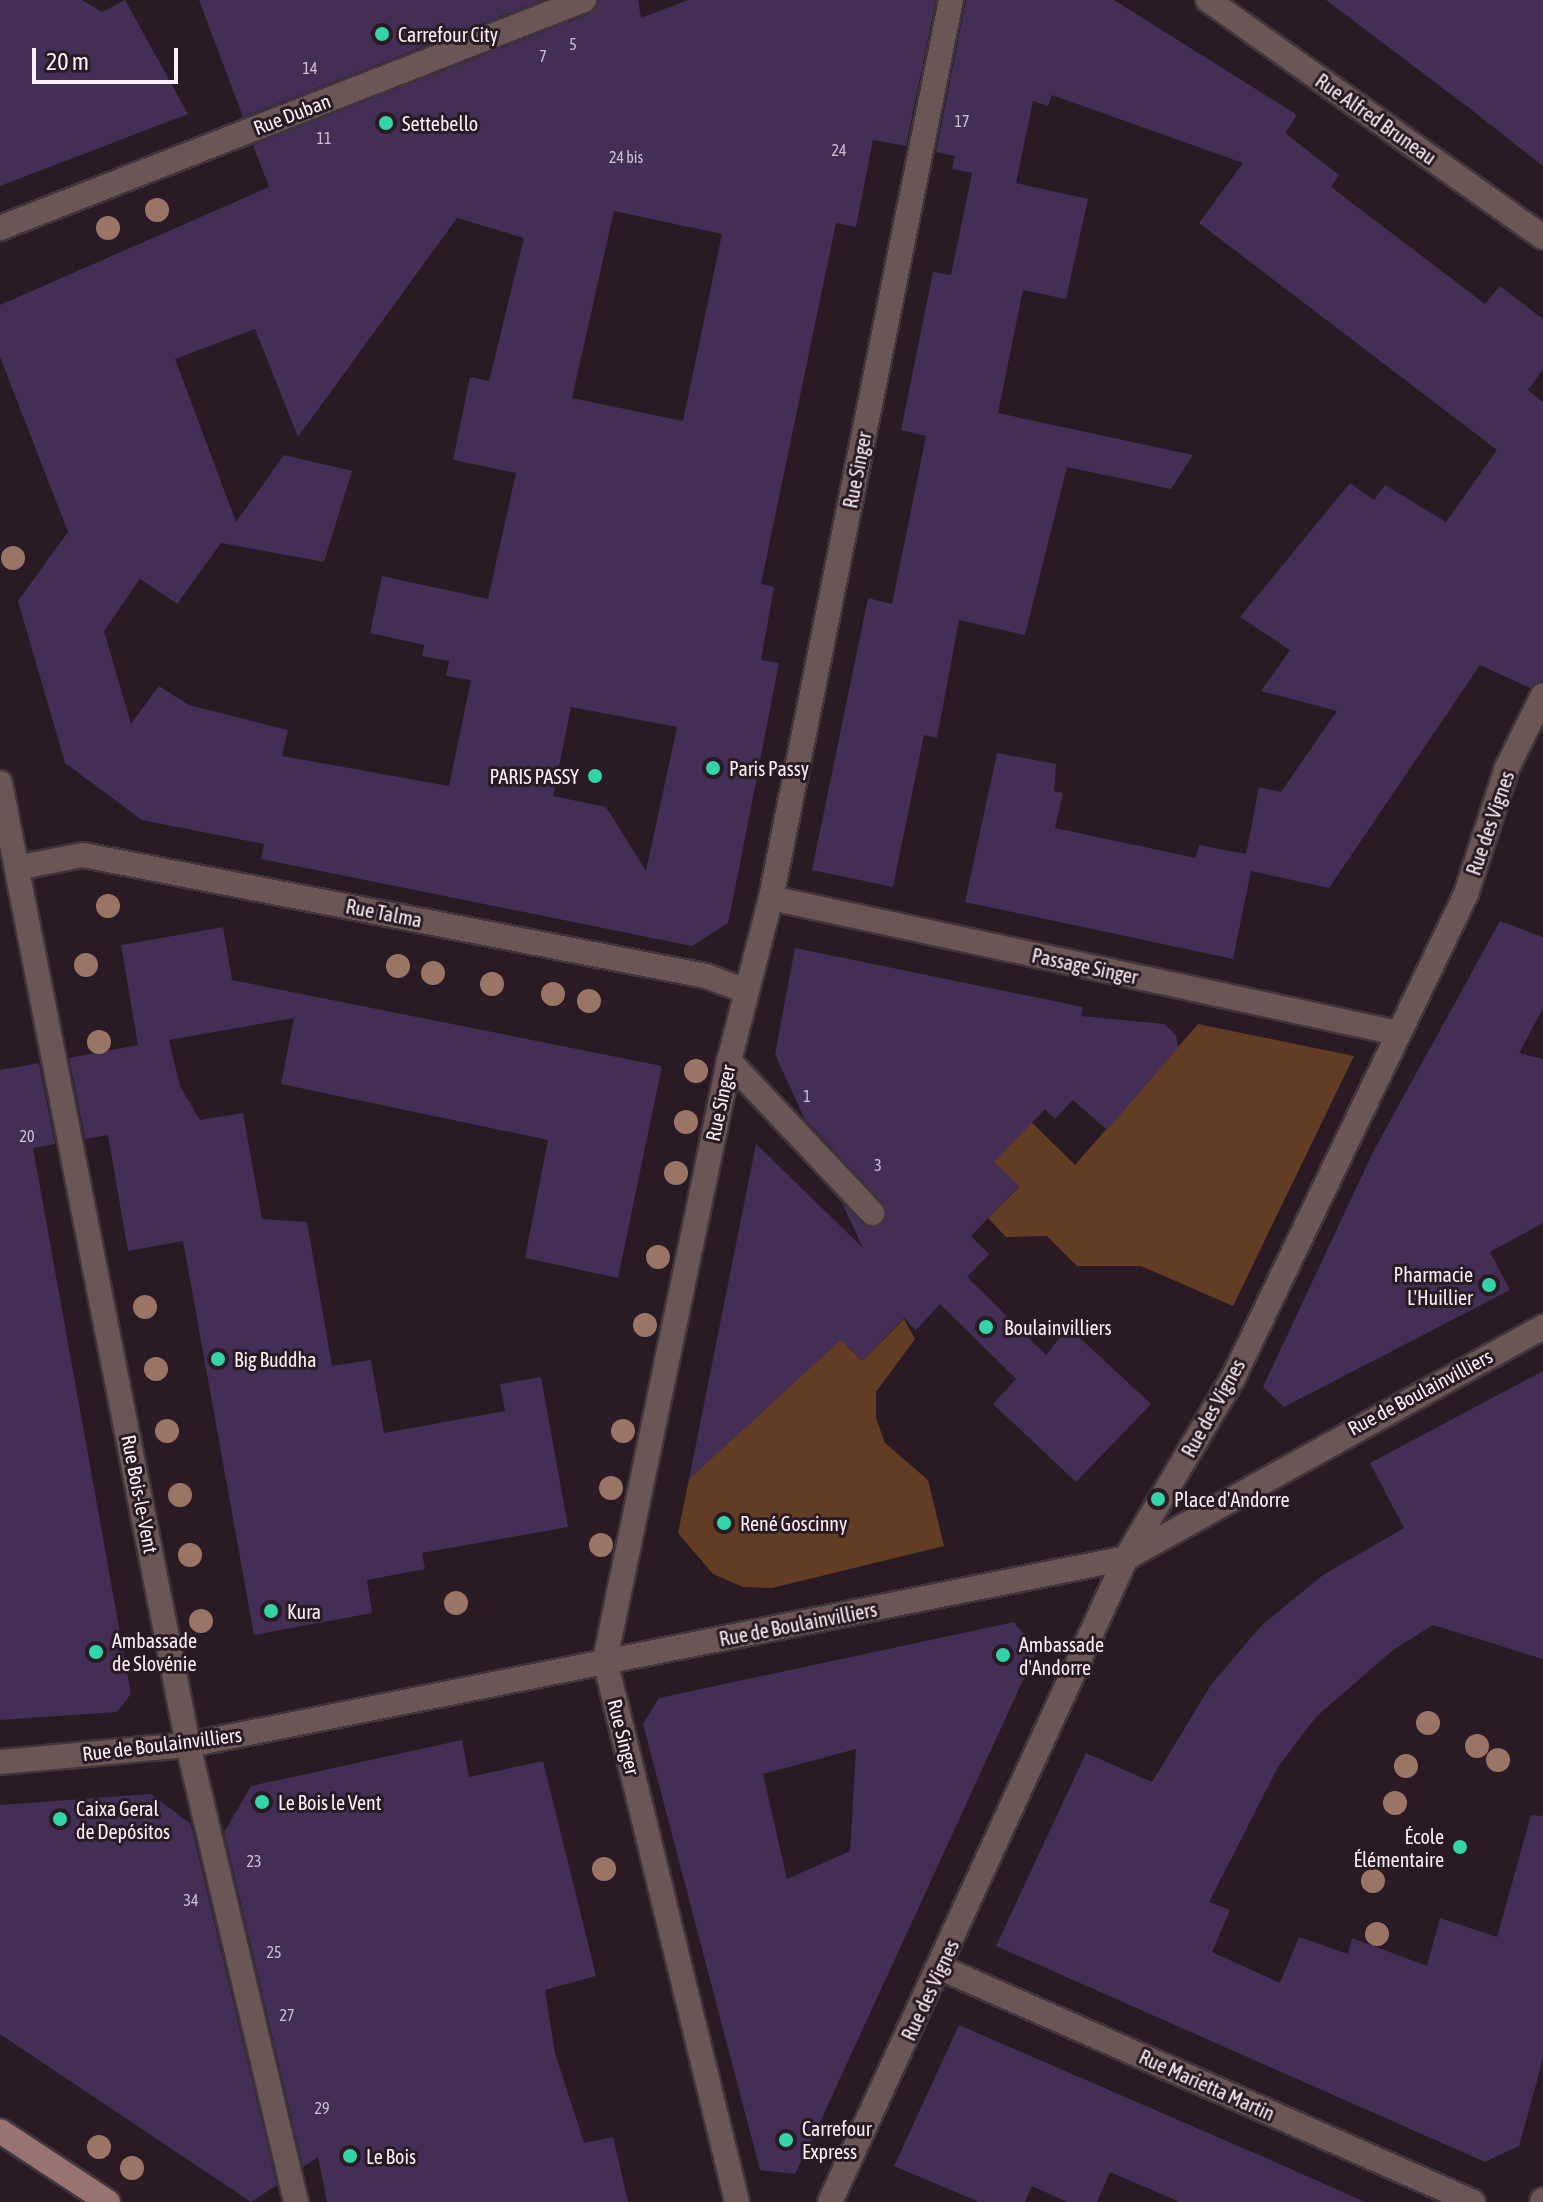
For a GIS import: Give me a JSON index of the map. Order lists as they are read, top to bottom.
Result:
{
  "streets": {
    "street": [
      "Rue Duban",
      "Rue Alfred Bruneau",
      "Rue Singer",
      "Rue des Vignes",
      "Rue Talma",
      "Passage Singer",
      "Rue de Boulainvilliers",
      "Rue Bois-le-Vent",
      "Rue Marietta Martin"
    ]
  },
  "crossings": [
    ["Rue Singer", "Rue Talma"],
    ["Rue Singer", "Passage Singer"],
    ["Rue Singer", "Rue de Boulainvilliers"],
    ["Rue des Vignes", "Passage Singer"],
    ["Rue des Vignes", "Rue de Boulainvilliers"],
    ["Rue des Vignes", "Rue Marietta Martin"],
    ["Rue Talma", "Rue Bois-le-Vent"],
    ["Rue de Boulainvilliers", "Rue Bois-le-Vent"]
  ],
  "places": [
    "Carrefour City",
    "Settebello",
    "Paris Passy",
    "PARIS PASSY",
    "Pharmacie L'Huillier",
    "Boulainvilliers",
    "Big Buddha",
    "Place d'Andorre",
    "René Goscinny",
    "Kura",
    "Ambassade de Slovénie",
    "Ambassade d'Andorre",
    "Le Bois le Vent",
    "Caixa Geral de Depósitos",
    "École Élémentaire",
    "Carrefour Express",
    "Le Bois"
  ],
  "house_numbers": [
    "5",
    "7",
    "14",
    "17",
    "11",
    "24",
    "24 bis",
    "1",
    "20",
    "3",
    "23",
    "34",
    "25",
    "27",
    "29"
  ],
  "scale_bar": "20 m"
}
